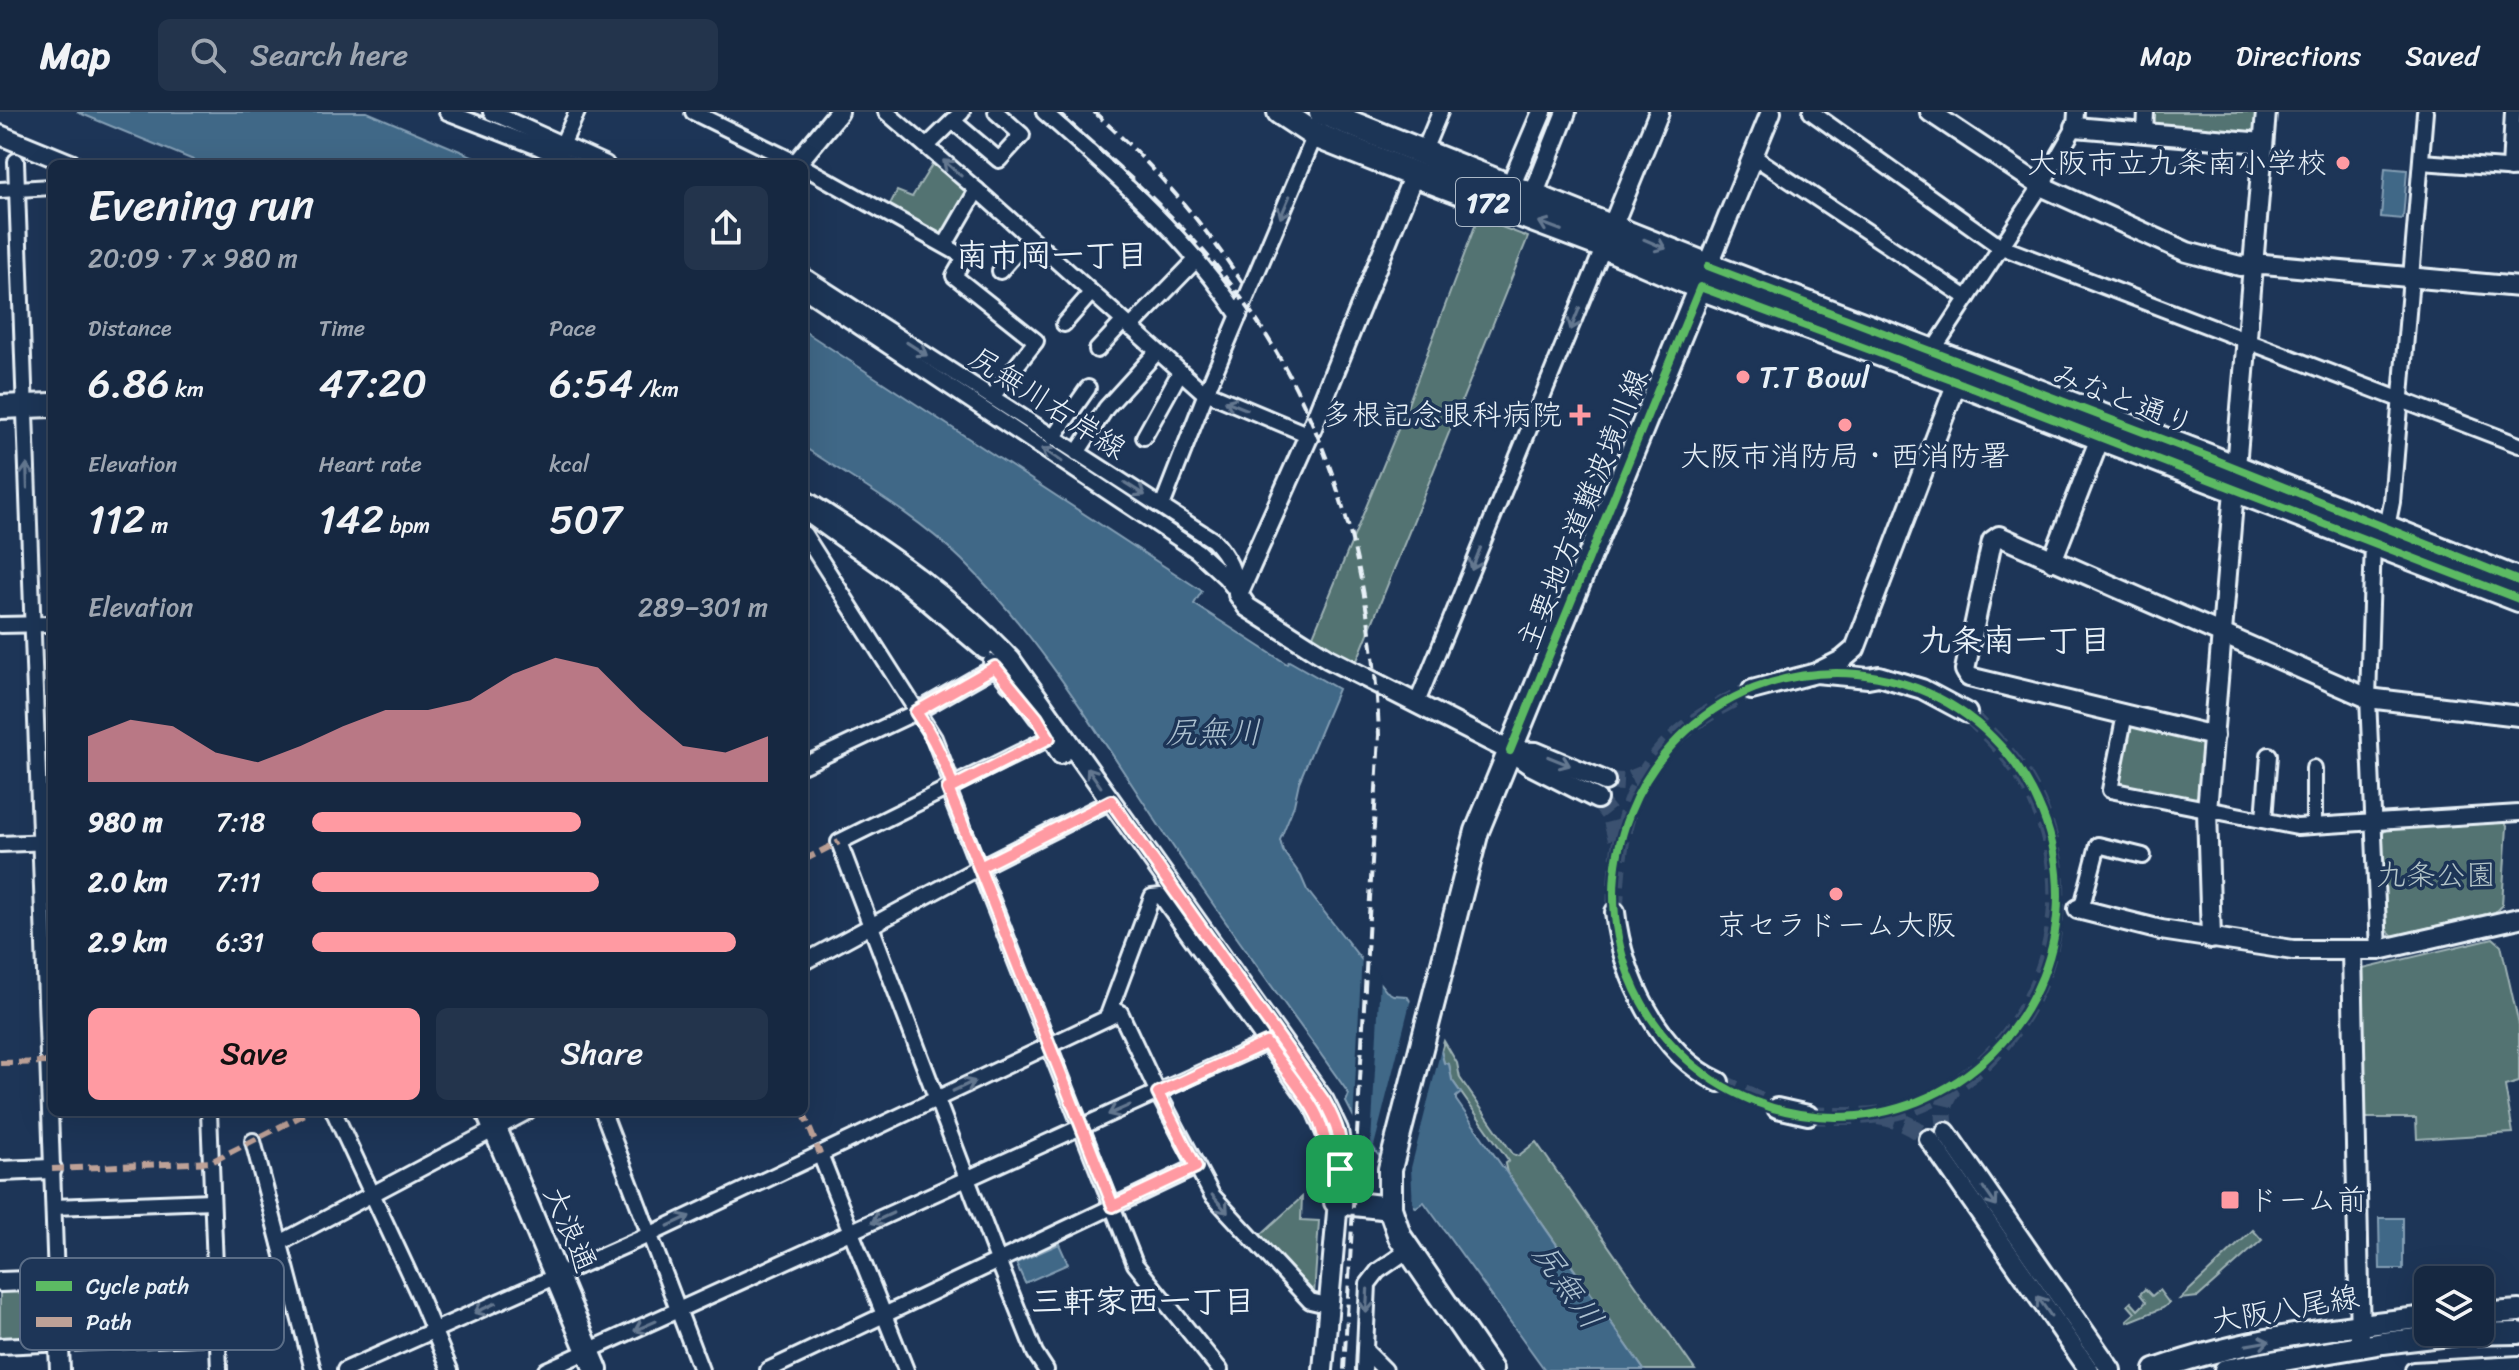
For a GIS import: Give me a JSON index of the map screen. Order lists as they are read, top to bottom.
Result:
{
  "streets": {
    "highway": ["172", "みなと通り"],
    "main road": ["主要地方道難波境川線", "大浪通", "大阪八尾線"],
    "street": ["尻無川右岸線"]
  },
  "crossings": [
    ["みなと通り", "主要地方道難波境川線"]
  ],
  "districts": ["南市岡一丁目", "九条南一丁目", "三軒家西一丁目"],
  "water": ["尻無川"],
  "parks": ["九条公園"],
  "places": {
    "other": [
      "大阪市立九条南小学校",
      "T.T Bowl",
      "大阪市消防局・西消防署",
      "京セラドーム大阪"
    ],
    "health": ["多根記念眼科病院"],
    "transit": ["ドーム前"]
  },
  "legend": ["Cycle path", "Path"],
  "page": {
    "header": "Map",
    "search": "Search here",
    "nav": ["Map", "Directions", "Saved"],
    "heading": ["Evening run", "20:09 · 7 × 980 m"],
    "stats": [
      ["Distance", "6.86 km"],
      ["Time", "47:20"],
      ["Pace", "6:54 /km"],
      ["Elevation", "112 m"],
      ["Heart rate", "142 bpm"],
      ["kcal", "507"]
    ],
    "chart": ["Elevation", "289–301 m"],
    "list": [
      {
        "name": "980 m",
        "note": "7:18"
      },
      {
        "name": "2.0 km",
        "note": "7:11"
      },
      {
        "name": "2.9 km",
        "note": "6:31"
      }
    ],
    "buttons": ["Save", "Share"]
  }
}
